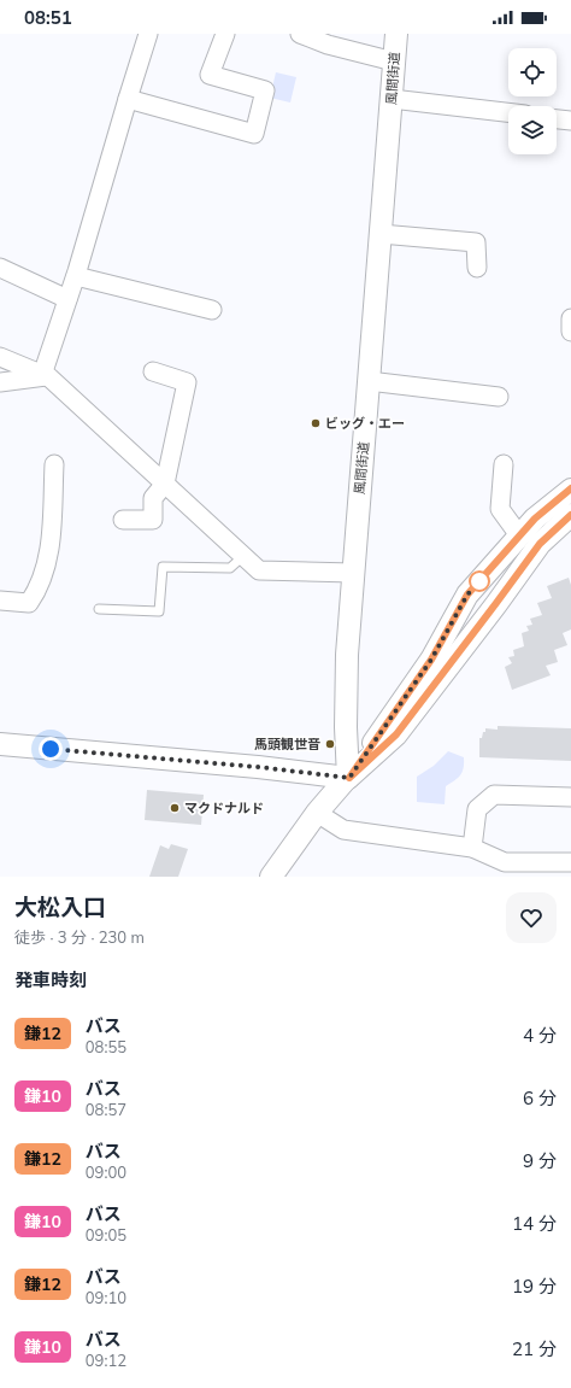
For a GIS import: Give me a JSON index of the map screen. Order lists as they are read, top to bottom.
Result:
{
  "streets": {
    "street": ["風間街道"]
  },
  "places": ["ビッグ・エー", "馬頭観世音", "マクドナルド"],
  "lines": ["bus line 鎌12"],
  "page": {
    "status": "08:51",
    "heading": [
      ["大松入口", "徒歩 · 3 分 · 230 m"],
      "発車時刻"
    ],
    "list": [
      {
        "mark": "鎌12",
        "name": "バス",
        "note": "08:55",
        "value": "4 分"
      },
      {
        "mark": "鎌10",
        "name": "バス",
        "note": "08:57",
        "value": "6 分"
      },
      {
        "mark": "鎌12",
        "name": "バス",
        "note": "09:00",
        "value": "9 分"
      },
      {
        "mark": "鎌10",
        "name": "バス",
        "note": "09:05",
        "value": "14 分"
      },
      {
        "mark": "鎌12",
        "name": "バス",
        "note": "09:10",
        "value": "19 分"
      },
      {
        "mark": "鎌10",
        "name": "バス",
        "note": "09:12",
        "value": "21 分"
      }
    ]
  }
}
